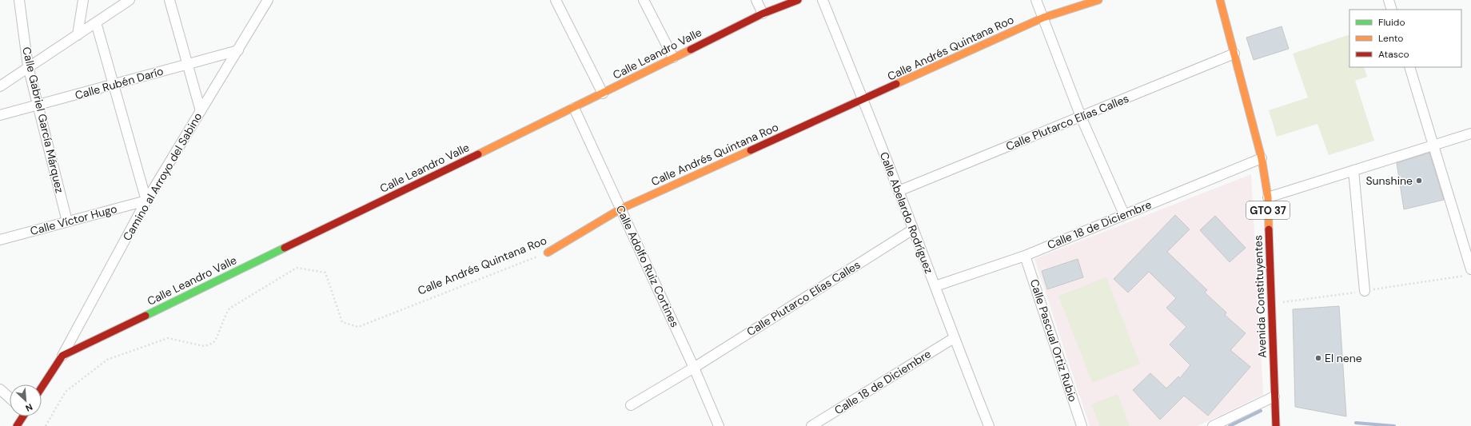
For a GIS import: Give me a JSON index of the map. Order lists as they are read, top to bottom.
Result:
{
  "streets": {
    "street": [
      "Calle Andrés Quintana Roo",
      "Calle Leandro Valle",
      "Calle Rubén Darío",
      "Calle Gabriel García Márquez",
      "Calle Plutarco Elías Calles",
      "Camino al Arroyo del Sabino",
      "GTO 37",
      "Calle Abelardo Rodríguez",
      "Calle Víctor Hugo",
      "Calle 18 de Diciembre",
      "Calle Adolfo Ruiz Cortines",
      "Avenida Constituyentes",
      "Calle Pascual Ortiz Rubio"
    ]
  },
  "crossings": [
    ["Calle Andrés Quintana Roo", "Calle Abelardo Rodríguez"],
    ["Calle Andrés Quintana Roo", "Calle Adolfo Ruiz Cortines"],
    ["Calle Leandro Valle", "Camino al Arroyo del Sabino"],
    ["Calle Leandro Valle", "Calle Adolfo Ruiz Cortines"],
    ["Calle Rubén Darío", "Calle Gabriel García Márquez"],
    ["Calle Rubén Darío", "Camino al Arroyo del Sabino"],
    ["Calle Gabriel García Márquez", "Calle Víctor Hugo"],
    ["Calle Plutarco Elías Calles", "Calle Abelardo Rodríguez"],
    ["Calle Plutarco Elías Calles", "Calle Adolfo Ruiz Cortines"],
    ["Calle Plutarco Elías Calles", "Avenida Constituyentes"],
    ["Camino al Arroyo del Sabino", "Calle Víctor Hugo"],
    ["Calle Abelardo Rodríguez", "Calle 18 de Diciembre"],
    ["Calle 18 de Diciembre", "Avenida Constituyentes"],
    ["Calle 18 de Diciembre", "Calle Pascual Ortiz Rubio"]
  ],
  "places": ["Sunshine", "El nene"],
  "legend": ["Fluido", "Lento", "Atasco"],
  "north": "bottom right"
}
